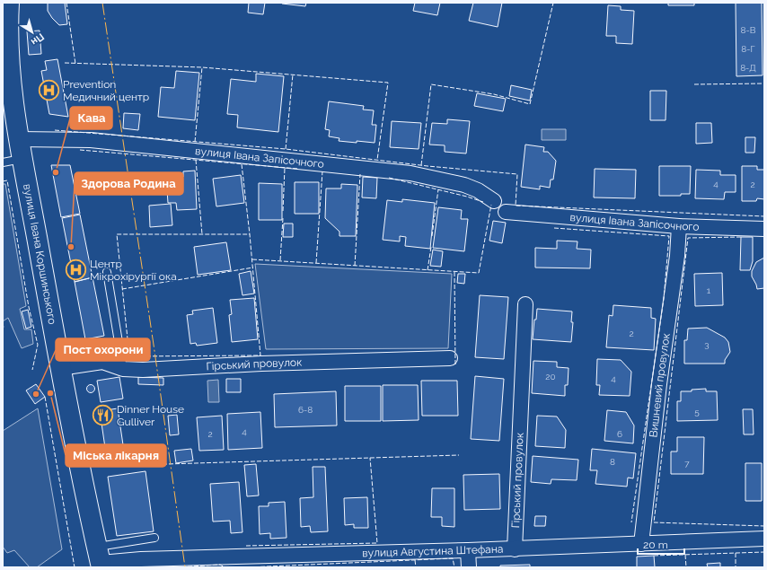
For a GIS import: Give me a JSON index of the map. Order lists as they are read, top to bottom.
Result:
{
  "streets": {
    "street": [
      "вулиця Івана Запісочного",
      "вулиця Івана Коршинського",
      "Гірський провулок",
      "Вишневий провулок",
      "вулиця Августина Штефана"
    ]
  },
  "crossings": [
    ["вулиця Івана Запісочного", "вулиця Івана Коршинського"],
    ["вулиця Івана Запісочного", "Вишневий провулок"],
    ["вулиця Івана Коршинського", "Гірський провулок"],
    ["вулиця Івана Коршинського", "вулиця Августина Штефана"],
    ["Гірський провулок", "вулиця Августина Штефана"],
    ["Вишневий провулок", "вулиця Августина Штефана"]
  ],
  "places": {
    "hospital": ["Prevention Медичний центр", "Центр Мікрохірургії ока"],
    "other": [
      "Кава",
      "Здорова Родина",
      "Міська лікарня",
      "Пост охорони"
    ],
    "restaurant": ["Dinner House Gulliver"]
  },
  "house_numbers": [
    "8-В",
    "8-Г",
    "8-Д",
    "4",
    "2",
    "1",
    "2",
    "3",
    "20",
    "4",
    "6-8",
    "5",
    "4",
    "2",
    "6",
    "8",
    "7"
  ],
  "scale_bar": "20 m",
  "north": "bottom right"
}
